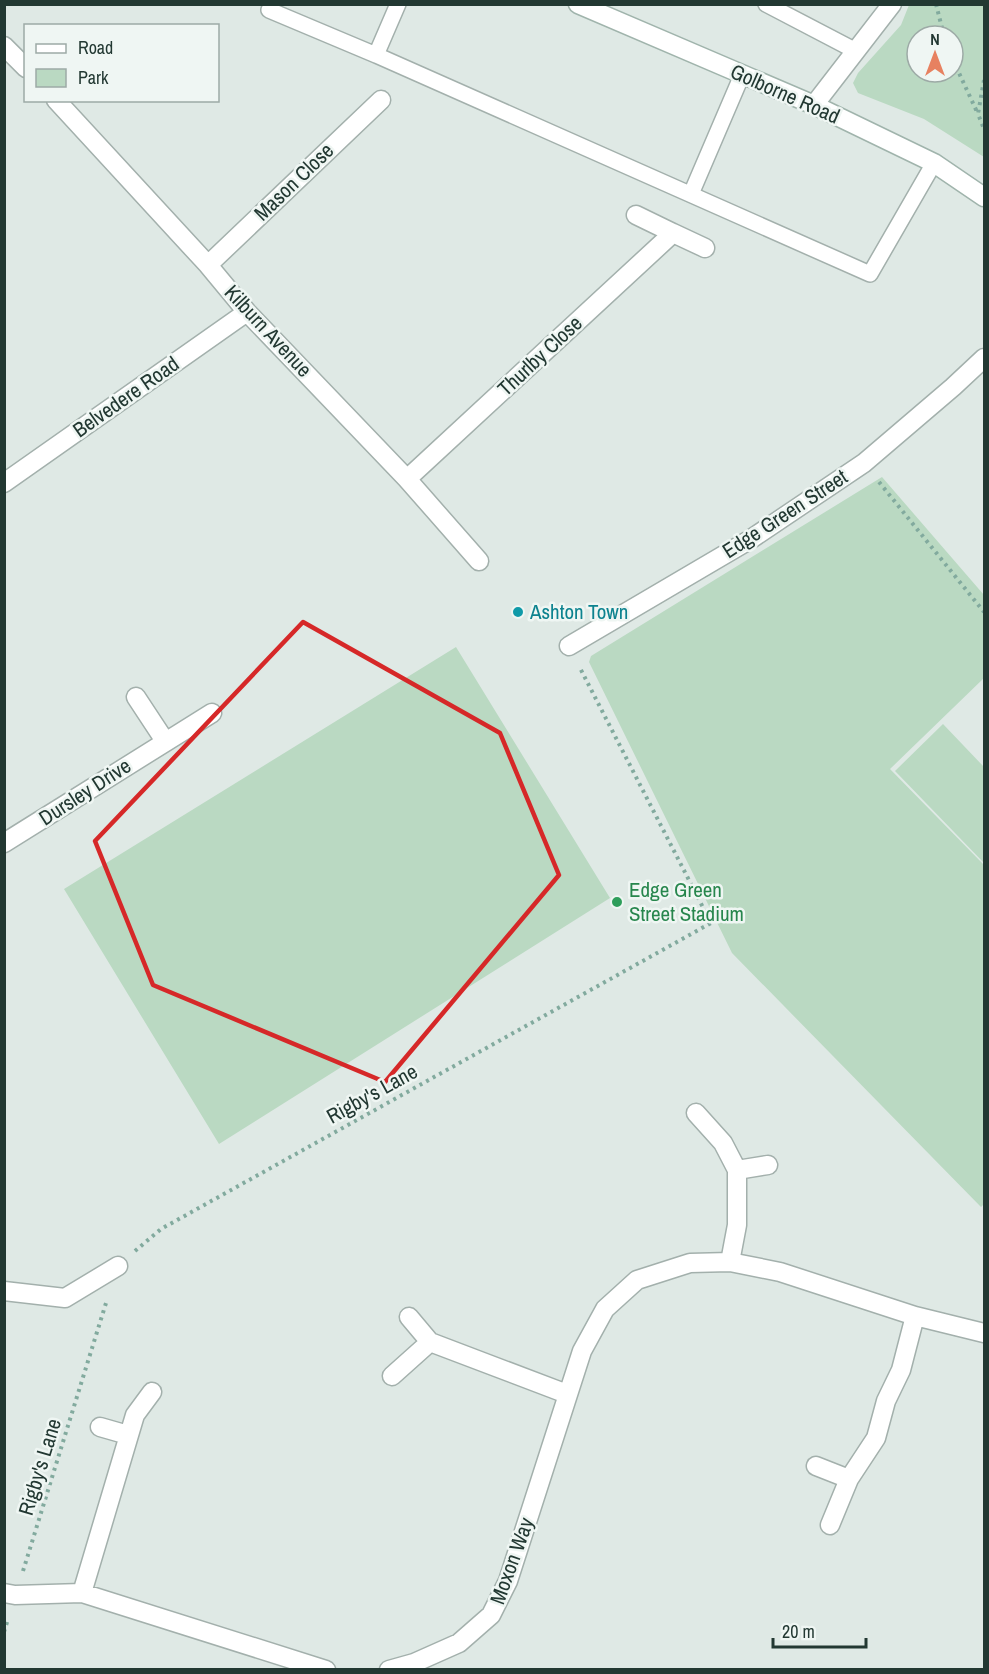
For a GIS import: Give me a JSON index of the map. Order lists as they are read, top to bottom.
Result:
{
  "streets": {
    "street": [
      "Golborne Road",
      "Mason Close",
      "Kilburn Avenue",
      "Thurlby Close",
      "Belvedere Road",
      "Edge Green Street",
      "Dursley Drive",
      "Moxon Way"
    ],
    "path": ["Rigby's Lane"]
  },
  "crossings": [
    ["Mason Close", "Kilburn Avenue"],
    ["Kilburn Avenue", "Thurlby Close"],
    ["Kilburn Avenue", "Belvedere Road"],
    ["Edge Green Street", "Rigby's Lane"]
  ],
  "places": ["Ashton Town", "Edge Green Street Stadium"],
  "legend": ["Road", "Park"],
  "scale_bar": "20 m",
  "north": "top"
}
